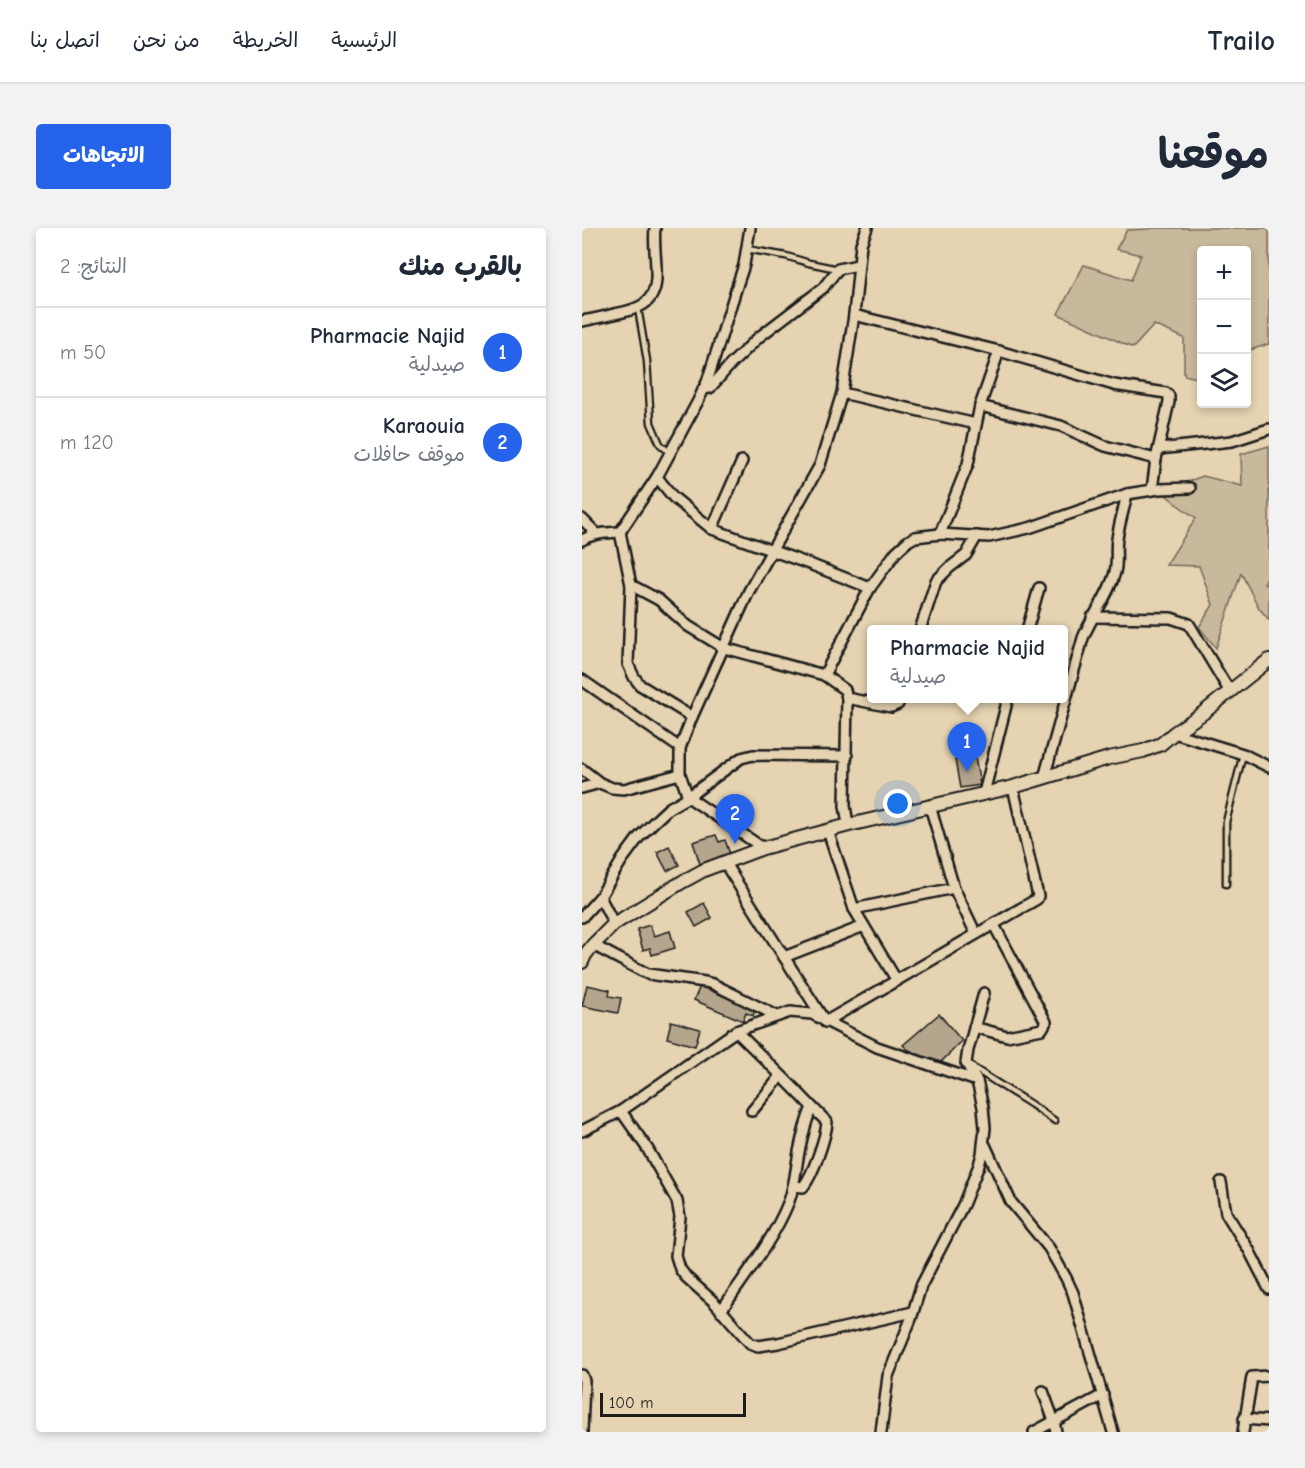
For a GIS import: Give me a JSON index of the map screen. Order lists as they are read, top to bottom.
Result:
{
  "scale_bar": "100 m",
  "page": {
    "header": "Trailo",
    "nav": [
      "الرئيسية",
      "الخريطة",
      "من نحن",
      "اتصل بنا"
    ],
    "title": "موقعنا",
    "buttons": "الاتجاهات",
    "heading": ["بالقرب منك", "النتائج: 2"],
    "map_buttons": ["+", "−"],
    "list": [
      {
        "mark": "1",
        "name": "Pharmacie Najid",
        "note": "صيدلية",
        "value": "50 m"
      },
      {
        "mark": "2",
        "name": "Karaouia",
        "note": "موقف حافلات",
        "value": "120 m"
      }
    ],
    "popup": ["Pharmacie Najid", "صيدلية"],
    "pins": ["1", "2"],
    "scale": "100 m"
  }
}
